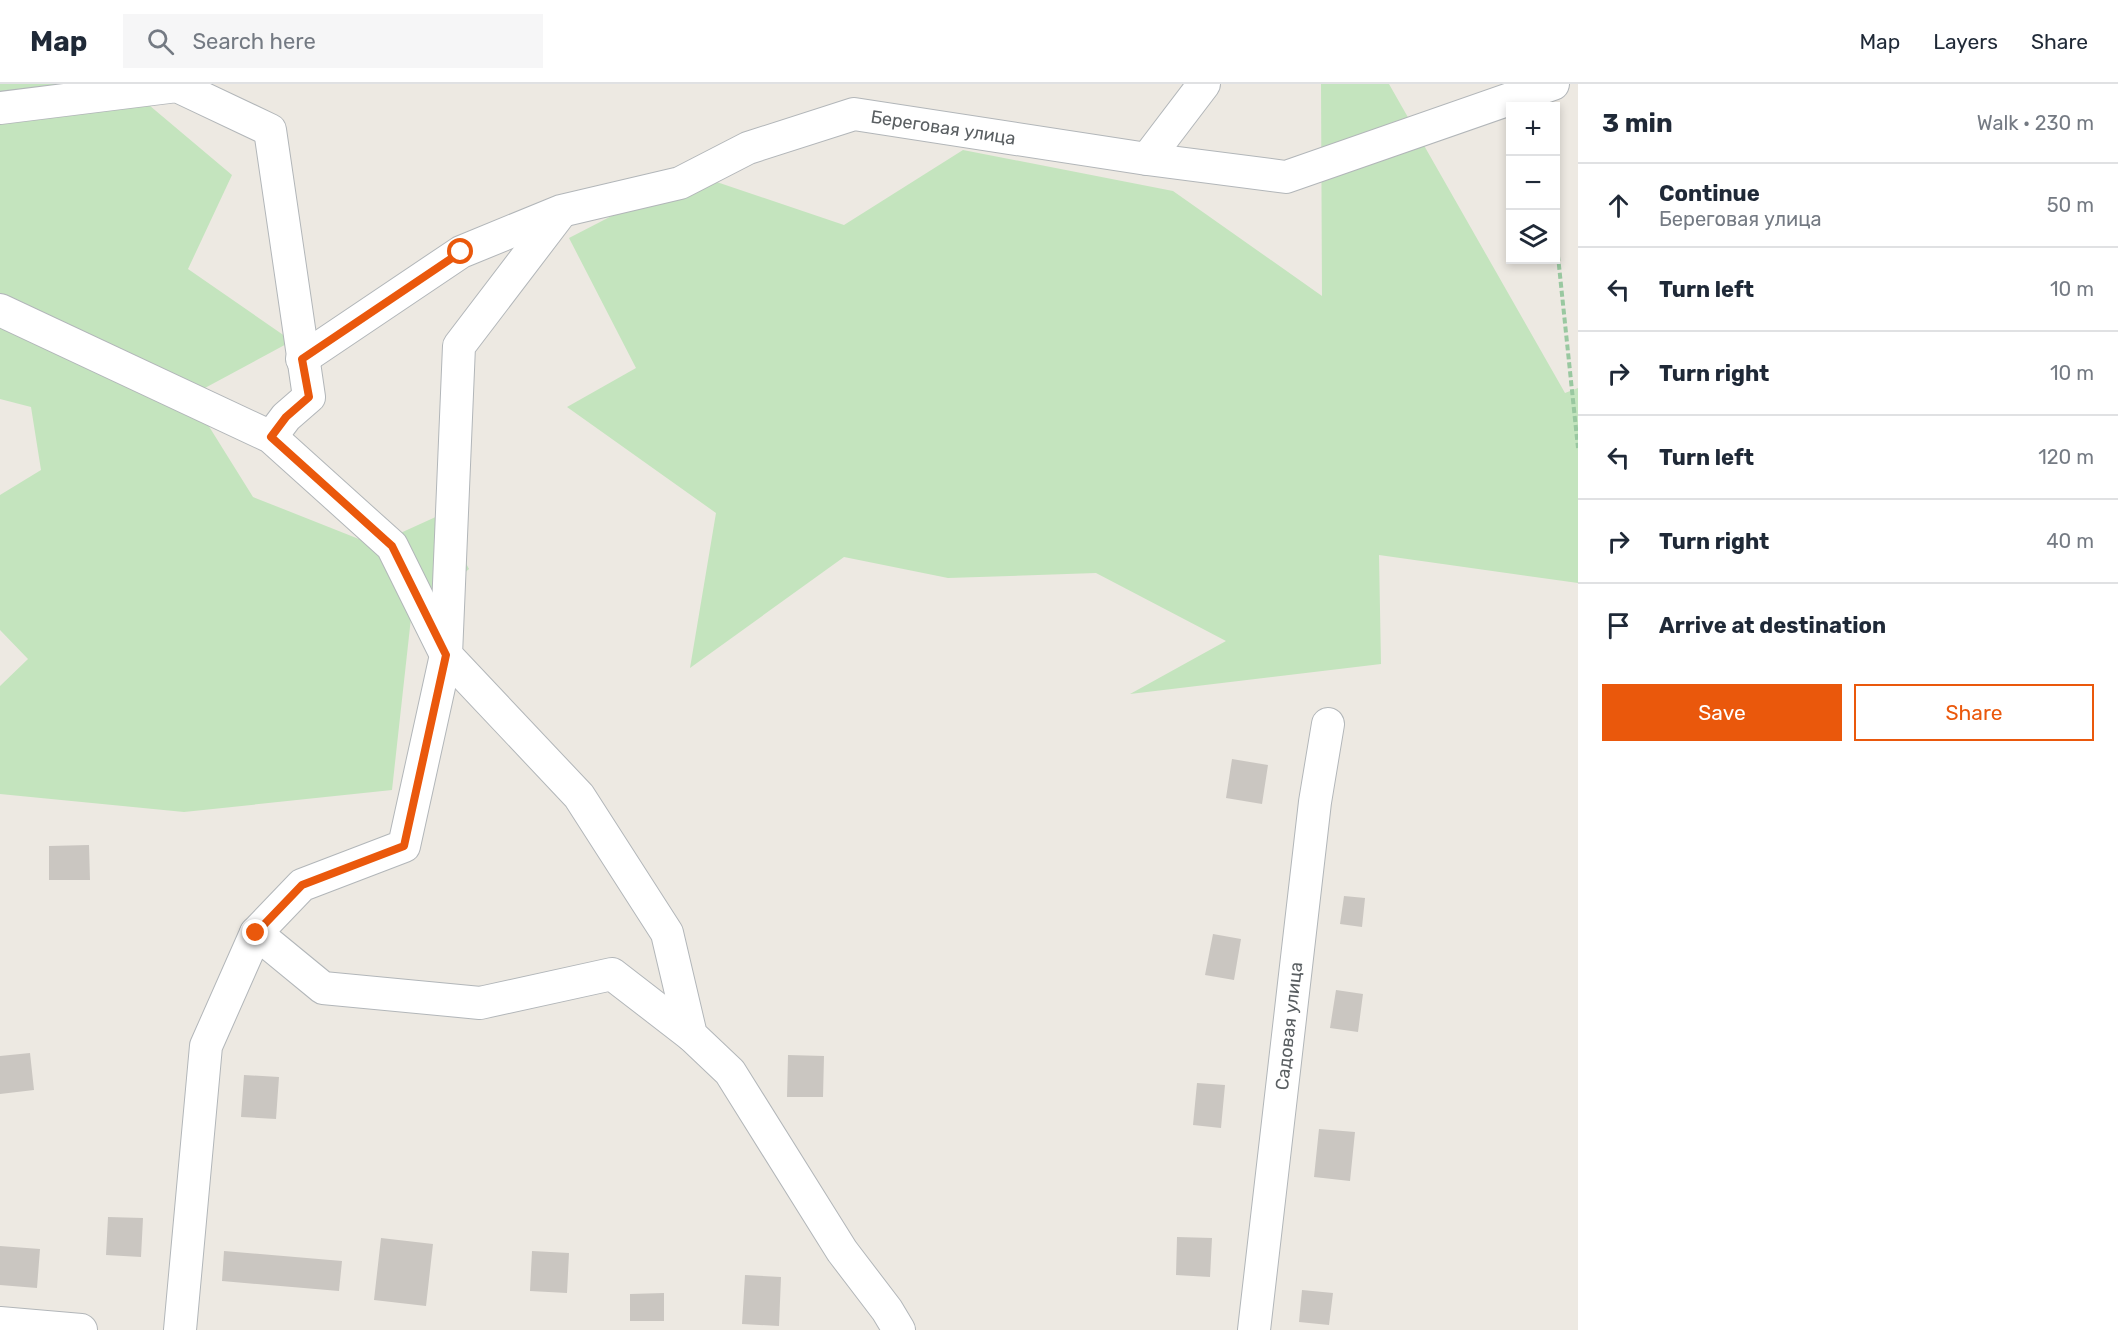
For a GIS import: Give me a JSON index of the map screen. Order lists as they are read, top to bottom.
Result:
{
  "streets": {
    "street": ["Береговая улица", "Садовая улица"]
  },
  "page": {
    "header": "Map",
    "search": "Search here",
    "nav": ["Map", "Layers", "Share"],
    "heading": ["3 min", "Walk · 230 m"],
    "map_buttons": ["+", "−"],
    "list": [
      ["Continue", "Береговая улица", "50 m"],
      ["Turn left", "10 m"],
      ["Turn right", "10 m"],
      ["Turn left", "120 m"],
      ["Turn right", "40 m"],
      "Arrive at destination"
    ],
    "buttons": ["Save", "Share"]
  }
}
